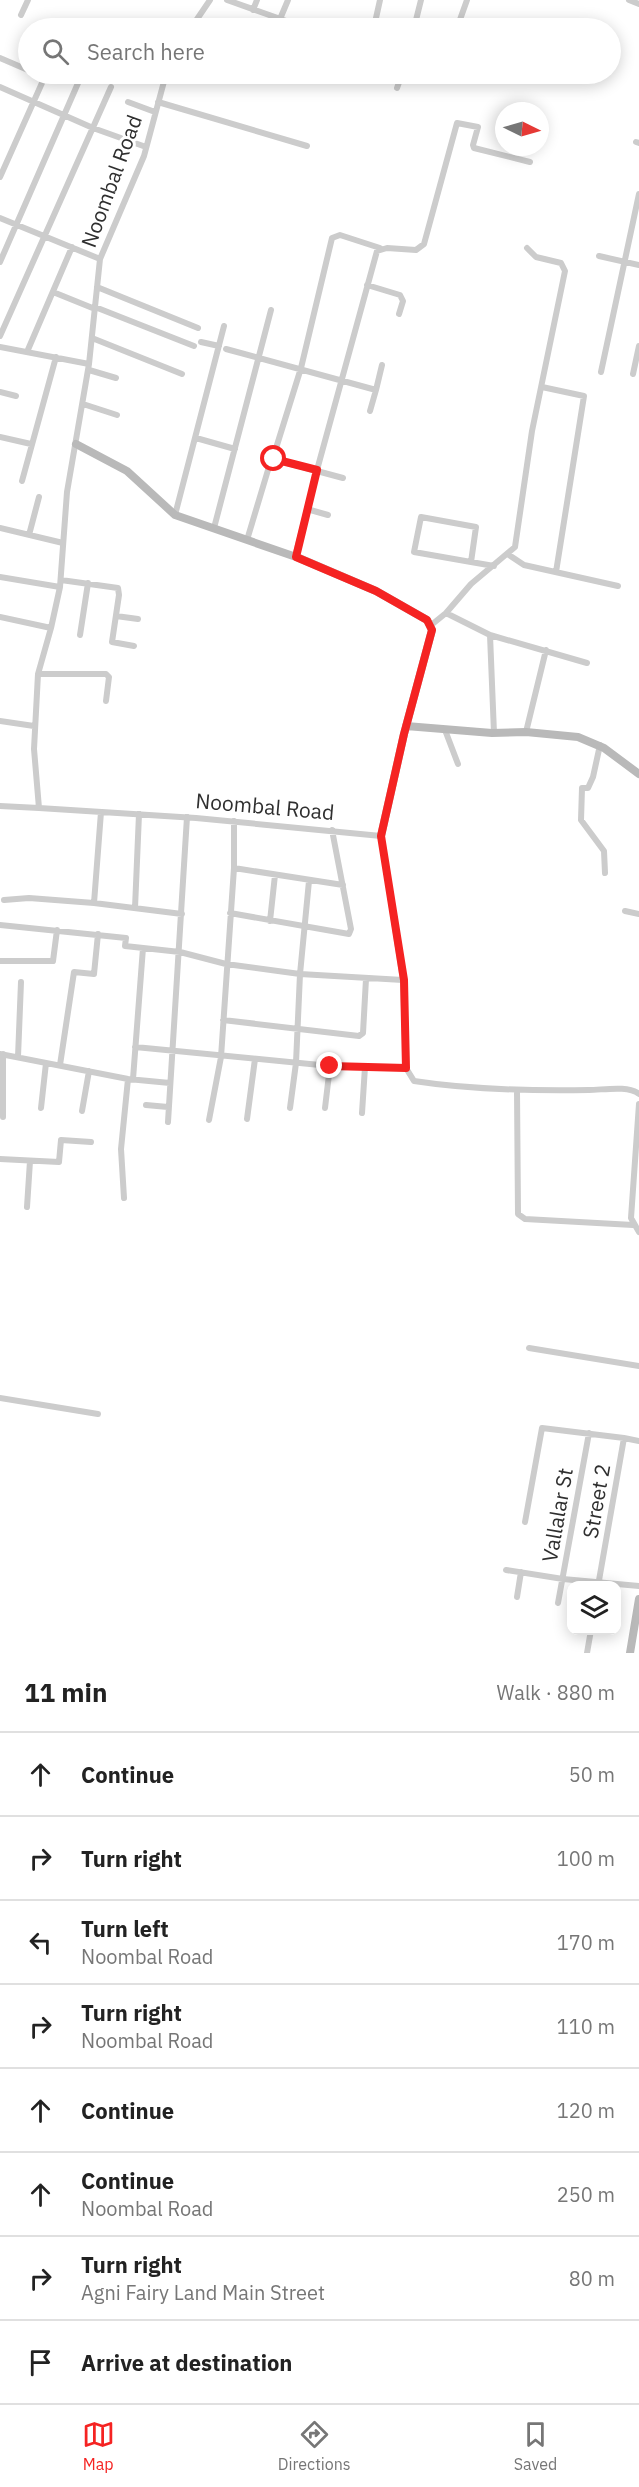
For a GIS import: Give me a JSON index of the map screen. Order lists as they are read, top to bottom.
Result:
{
  "streets": {
    "street": ["Noombal Road", "Street 2", "Vallalar St"]
  },
  "north": "right",
  "page": {
    "search": "Search here",
    "heading": ["11 min", "Walk · 880 m"],
    "list": [
      ["Continue", "50 m"],
      ["Turn right", "100 m"],
      ["Turn left", "Noombal Road", "170 m"],
      ["Turn right", "Noombal Road", "110 m"],
      ["Continue", "120 m"],
      ["Continue", "Noombal Road", "250 m"],
      ["Turn right", "Agni Fairy Land Main Street", "80 m"],
      "Arrive at destination"
    ],
    "nav": ["Map", "Directions", "Saved"]
  }
}
